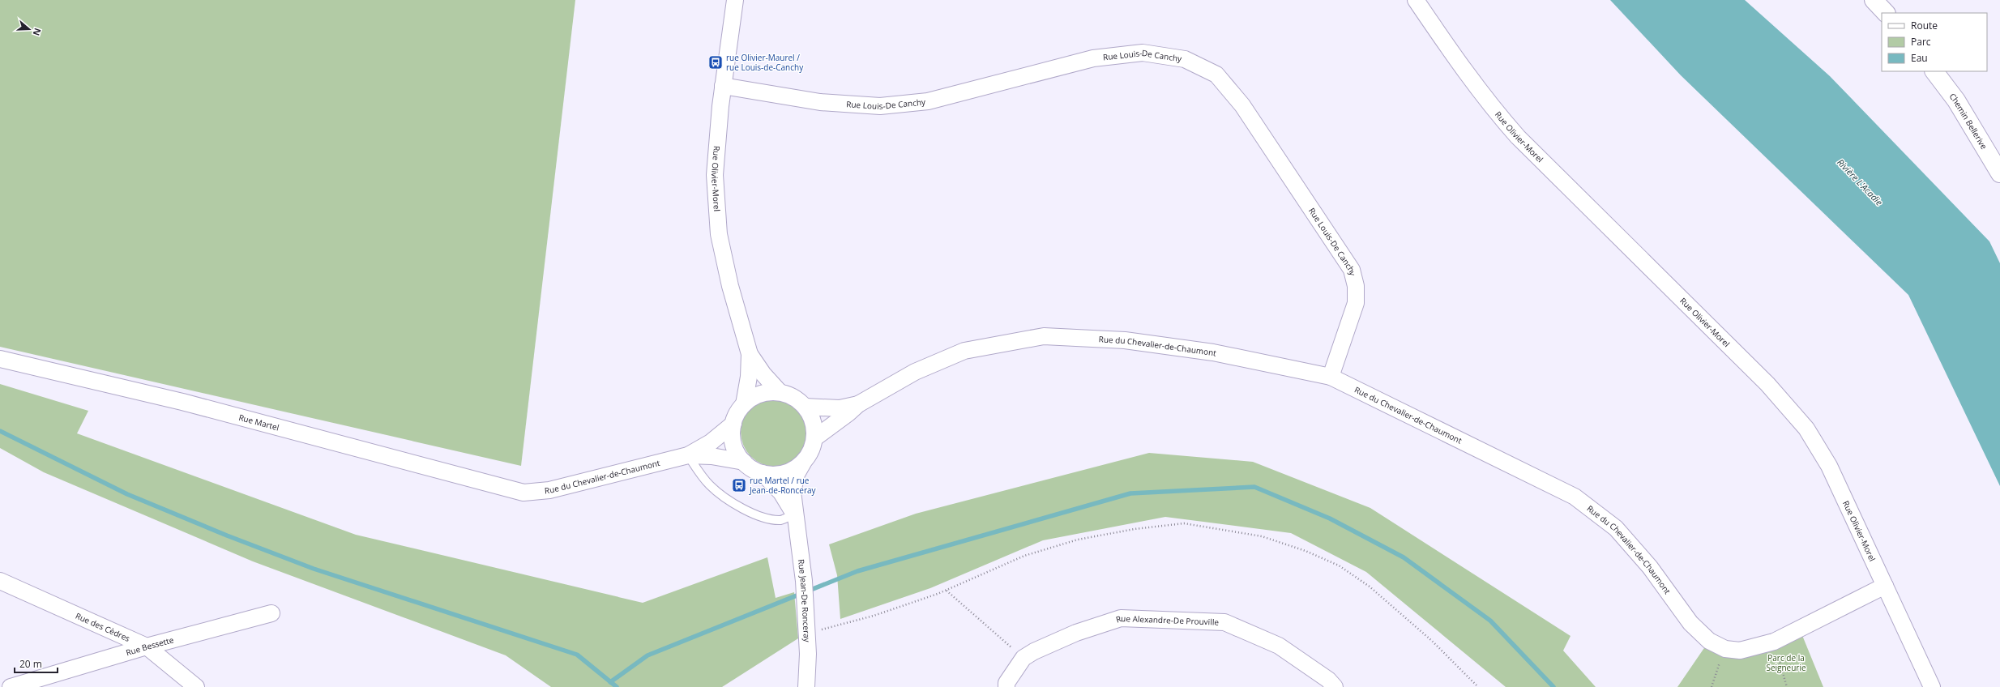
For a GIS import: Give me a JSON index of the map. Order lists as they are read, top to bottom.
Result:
{
  "streets": {
    "main road": ["Chemin Bellerive"],
    "street": [
      "Rue Louis-De Canchy",
      "Rue Olivier-Morel",
      "Rue du Chevalier-de-Chaumont",
      "Rue Martel",
      "Rue Jean-De Ronceray",
      "Rue Alexandre-De Prouville",
      "Rue des Cèdres",
      "Rue Bessette"
    ]
  },
  "crossings": [
    ["Rue Louis-De Canchy", "Rue Olivier-Morel"],
    ["Rue Louis-De Canchy", "Rue du Chevalier-de-Chaumont"],
    ["Rue Olivier-Morel", "Rue du Chevalier-de-Chaumont"],
    ["Rue Olivier-Morel", "Rue Jean-De Ronceray"],
    ["Rue du Chevalier-de-Chaumont", "Rue Martel"],
    ["Rue du Chevalier-de-Chaumont", "Rue Jean-De Ronceray"],
    ["Rue des Cèdres", "Rue Bessette"]
  ],
  "water": ["Rivière L'Acadie"],
  "parks": ["Parc de la Seigneurie"],
  "places": {
    "bus stop": ["rue Olivier-Maurel / rue Louis-de-Canchy", "rue Martel / rue Jean-de-Ronceray"]
  },
  "legend": ["Route", "Parc", "Eau"],
  "scale_bar": "20 m",
  "north": "right"
}
